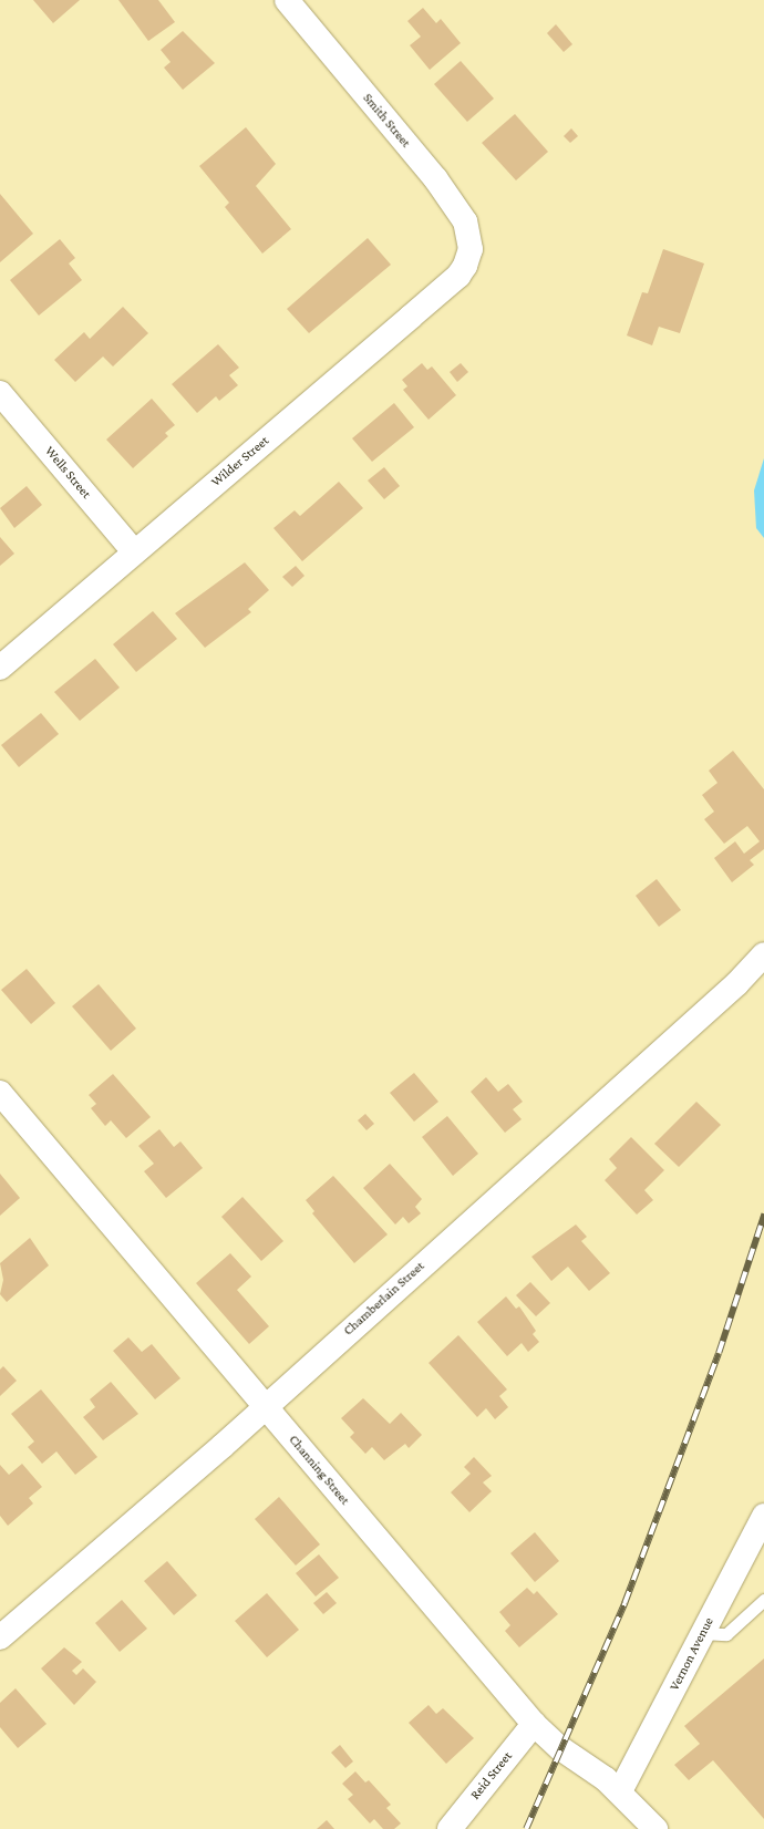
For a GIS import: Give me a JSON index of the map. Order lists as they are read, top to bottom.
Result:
{
  "streets": {
    "street": [
      "Smith Street",
      "Wilder Street",
      "Wells Street",
      "Chamberlain Street",
      "Channing Street",
      "Vernon Avenue",
      "Reid Street"
    ]
  },
  "crossings": [
    ["Smith Street", "Wilder Street"],
    ["Wilder Street", "Wells Street"],
    ["Chamberlain Street", "Channing Street"],
    ["Channing Street", "Vernon Avenue"],
    ["Channing Street", "Reid Street"]
  ]
}
